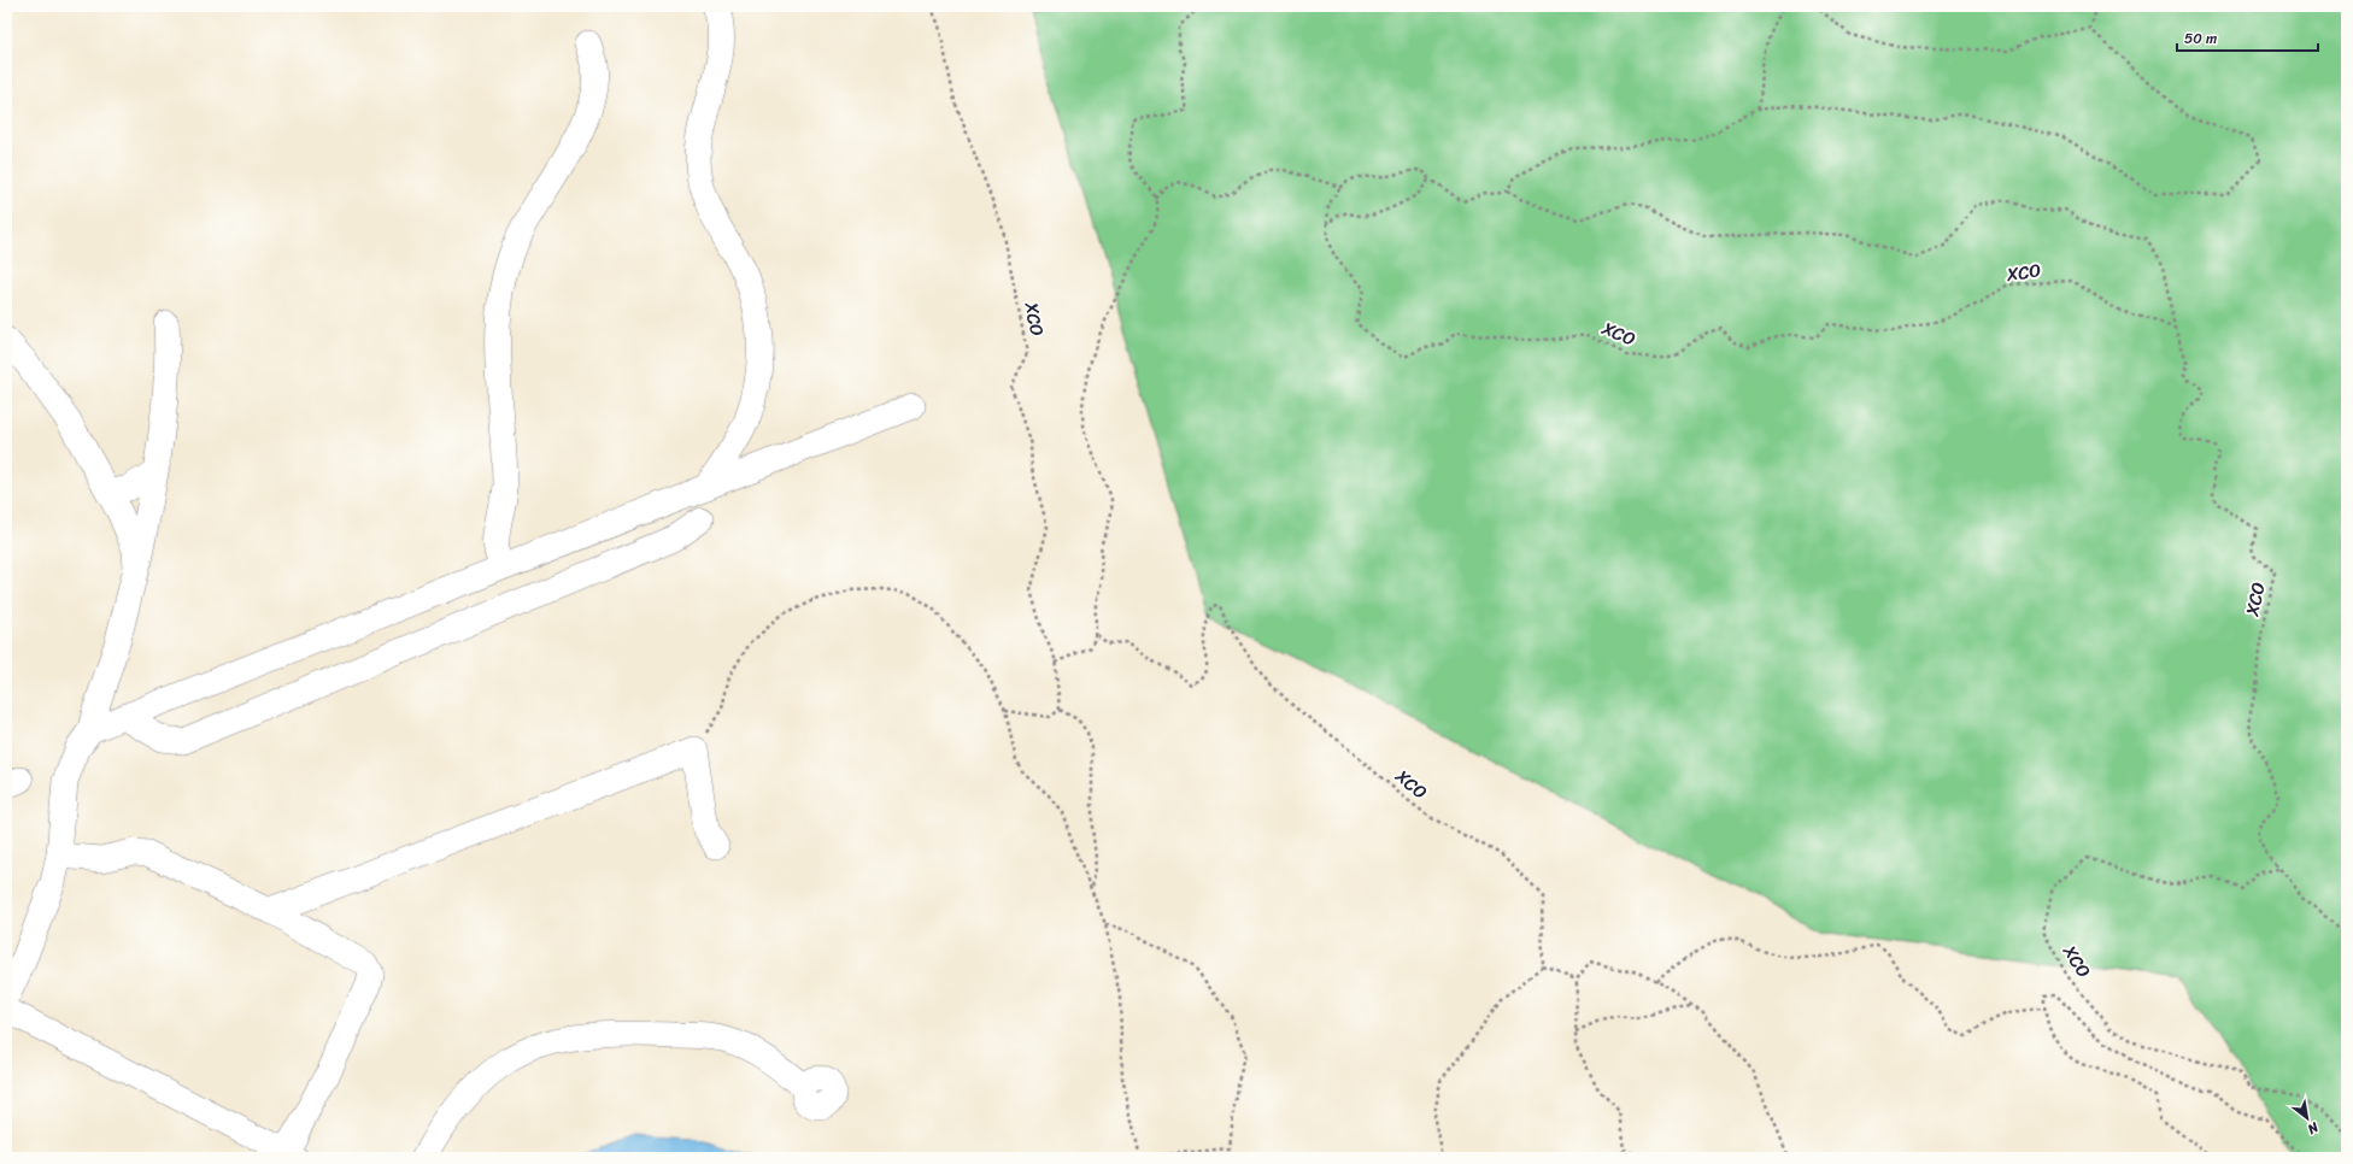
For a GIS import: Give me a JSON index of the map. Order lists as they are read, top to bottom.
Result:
{
  "streets": {
    "path": ["XCO"]
  },
  "scale_bar": "50 m",
  "north": "bottom right"
}
